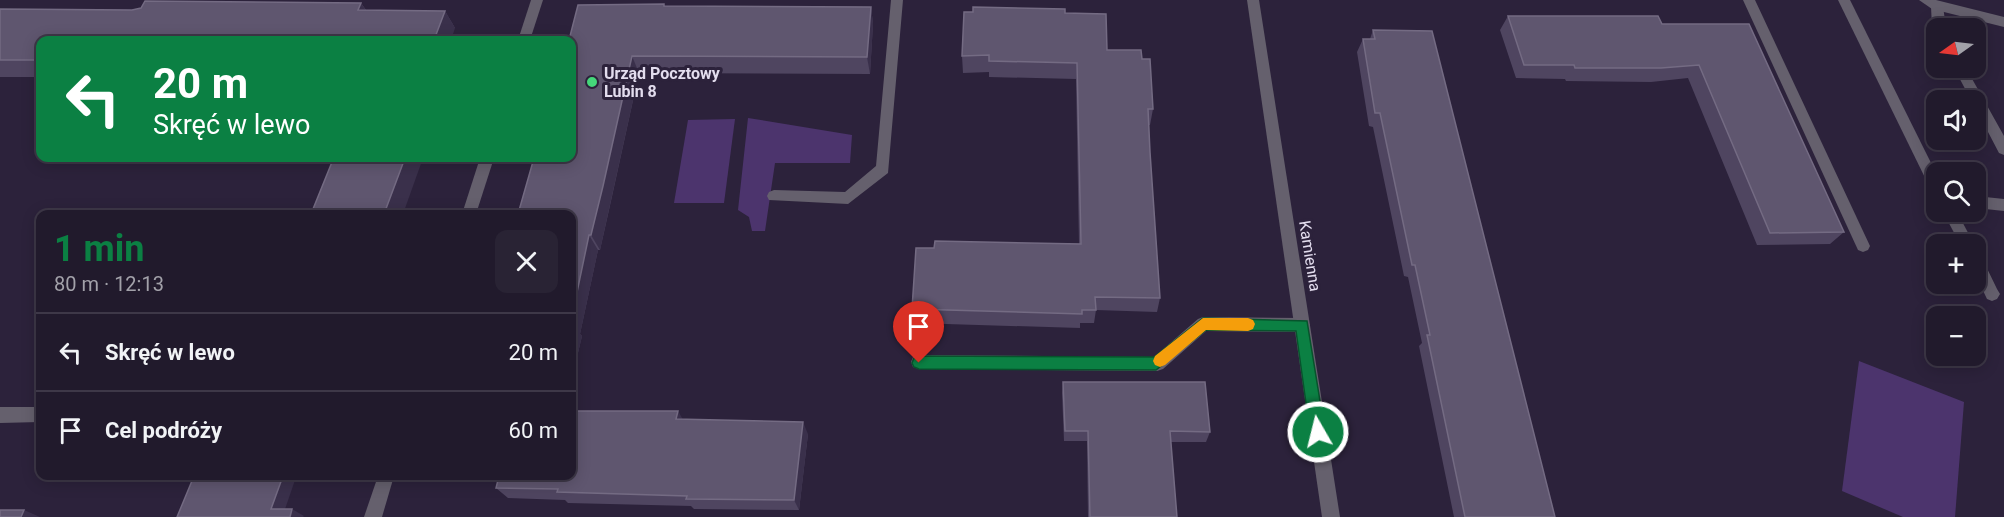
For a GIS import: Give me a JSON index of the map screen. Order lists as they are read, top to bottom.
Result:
{
  "streets": {
    "street": ["Kamienna"]
  },
  "places": ["Urząd Pocztowy Lubin 8"],
  "north": "left",
  "page": {
    "map_buttons": ["+", "−"],
    "turn": ["20 m", "Skręć w lewo"],
    "heading": ["1 min", "80 m · 12:13"],
    "list": [
      {
        "name": "Skręć w lewo",
        "value": "20 m"
      },
      {
        "name": "Cel podróży",
        "value": "60 m"
      }
    ]
  }
}
